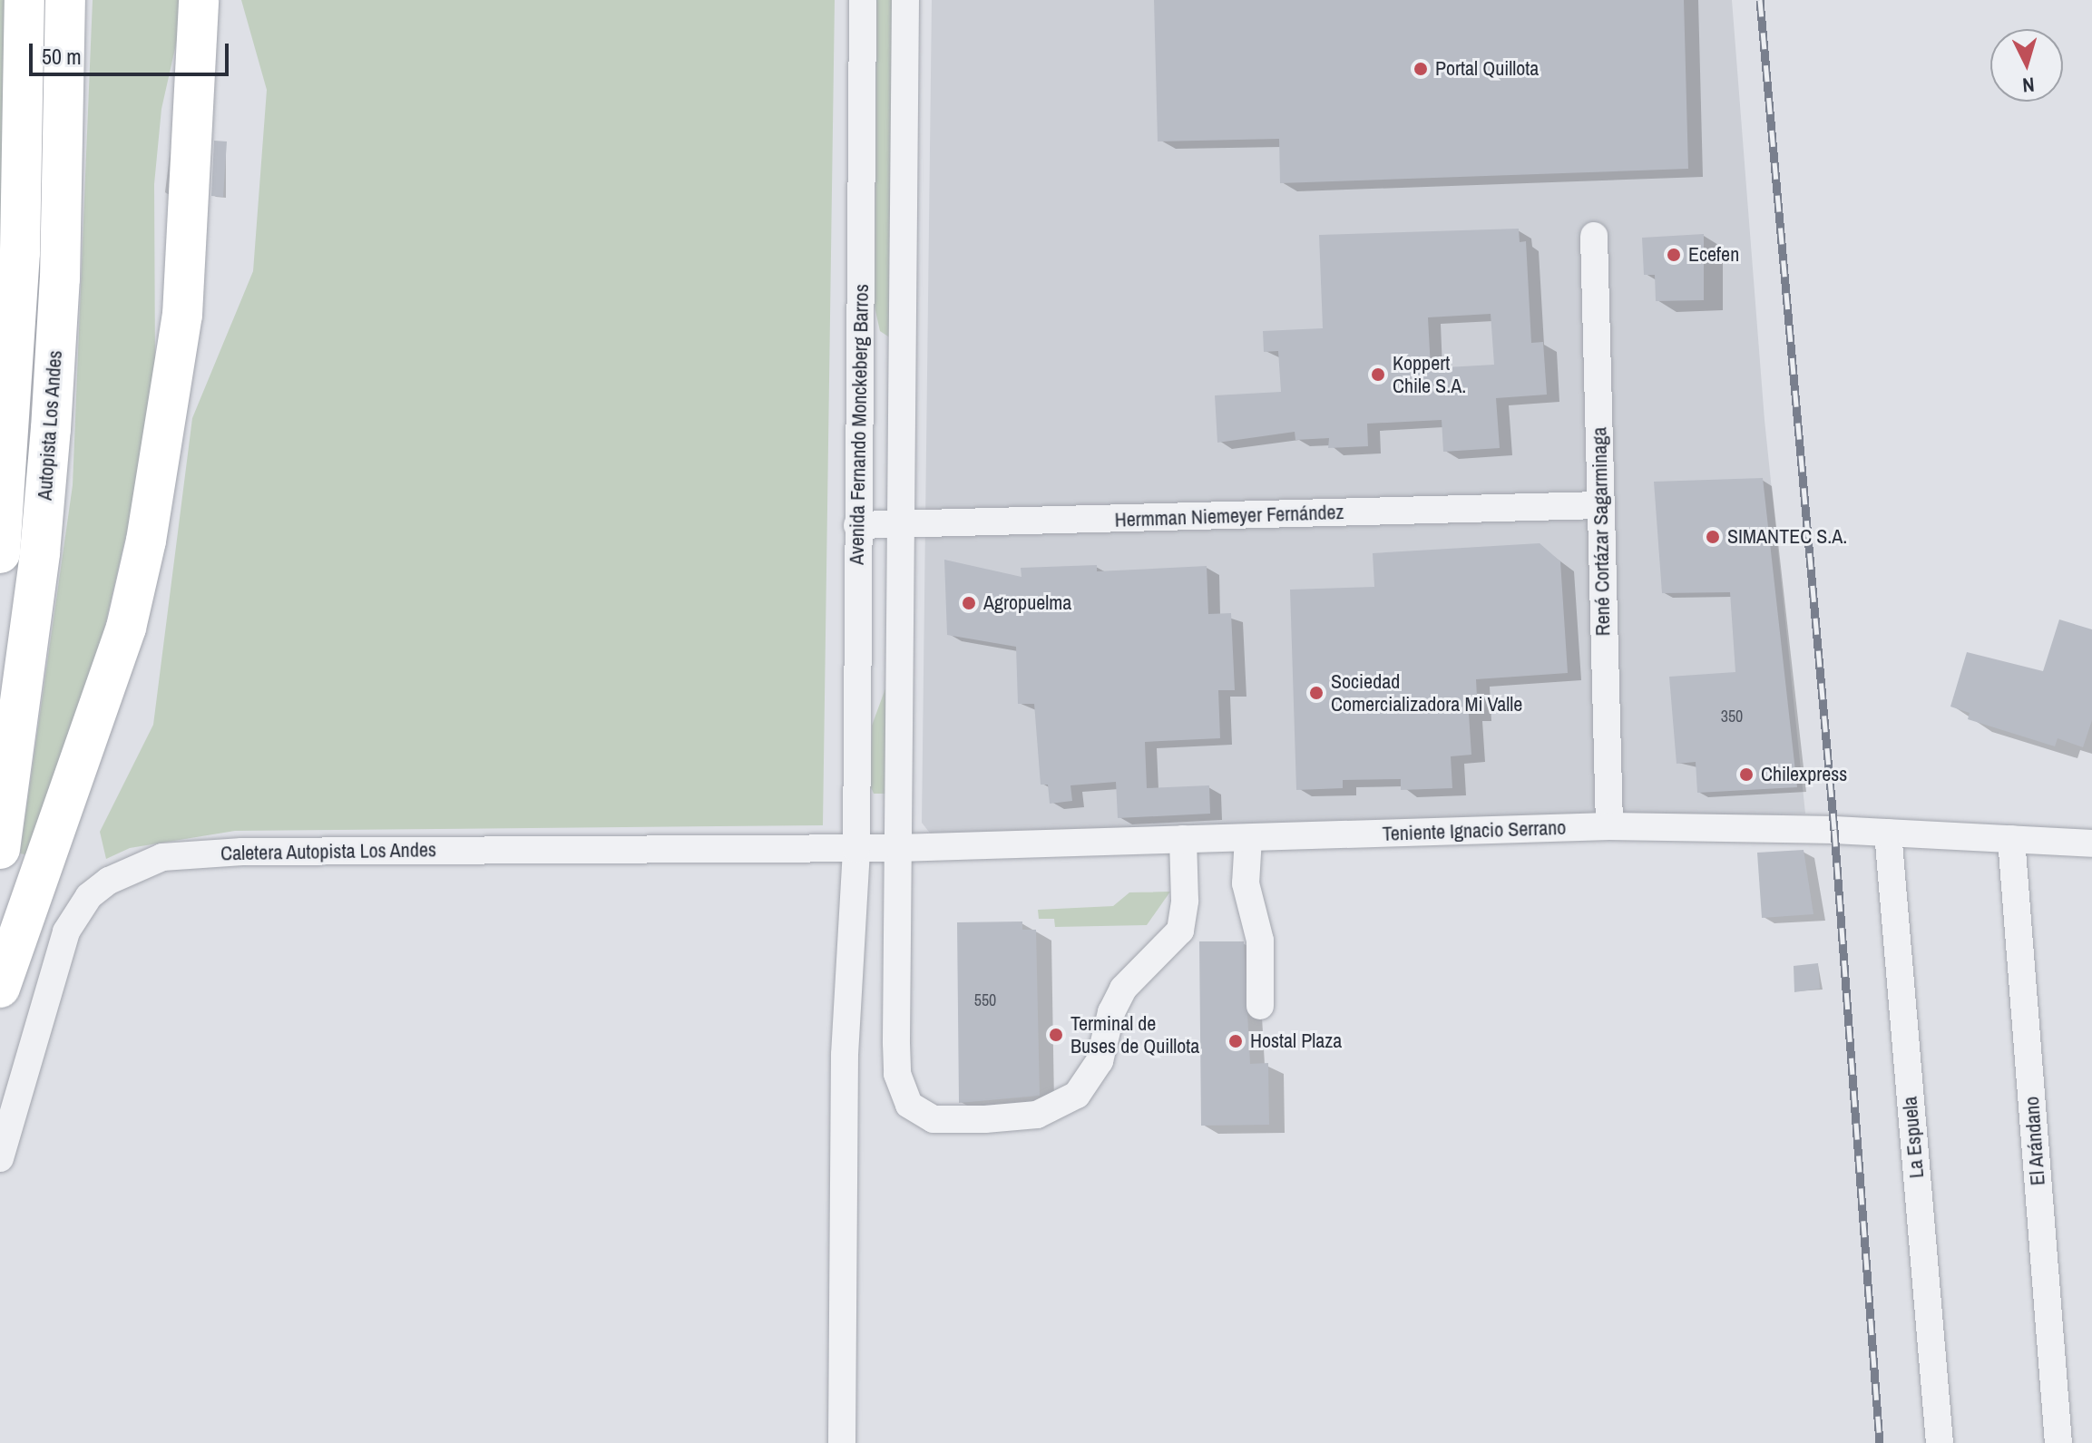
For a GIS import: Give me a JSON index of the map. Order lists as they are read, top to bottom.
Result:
{
  "streets": {
    "highway": ["Autopista Los Andes"],
    "street": [
      "Avenida Fernando Monckeberg Barros",
      "Hermman Niemeyer Fernández",
      "René Cortázar Sagarminaga",
      "Teniente Ignacio Serrano",
      "Caletera Autopista Los Andes",
      "La Espuela",
      "El Arándano"
    ]
  },
  "crossings": [
    ["Avenida Fernando Monckeberg Barros", "Hermman Niemeyer Fernández"],
    ["Avenida Fernando Monckeberg Barros", "Teniente Ignacio Serrano"],
    ["Avenida Fernando Monckeberg Barros", "Caletera Autopista Los Andes"],
    ["Hermman Niemeyer Fernández", "René Cortázar Sagarminaga"],
    ["René Cortázar Sagarminaga", "Teniente Ignacio Serrano"],
    ["Teniente Ignacio Serrano", "Caletera Autopista Los Andes"],
    ["Teniente Ignacio Serrano", "La Espuela"],
    ["Teniente Ignacio Serrano", "El Arándano"]
  ],
  "places": [
    "Portal Quillota",
    "Ecefen",
    "Koppert Chile S.A.",
    "SIMANTEC S.A.",
    "Agropuelma",
    "Sociedad Comercializadora Mi Valle",
    "Chilexpress",
    "Terminal de Buses de Quillota",
    "Hostal Plaza"
  ],
  "house_numbers": ["350", "550"],
  "scale_bar": "50 m",
  "north": "bottom"
}
